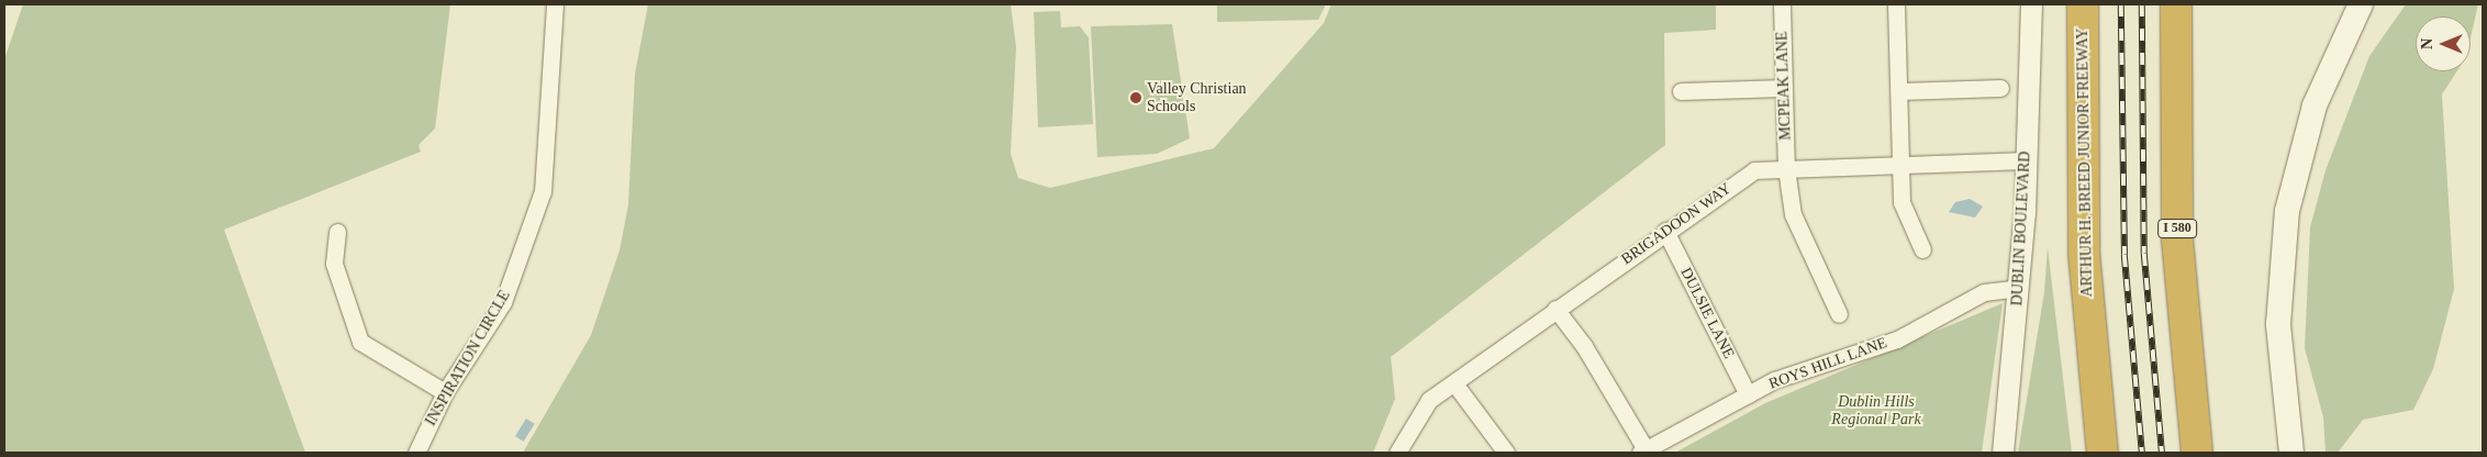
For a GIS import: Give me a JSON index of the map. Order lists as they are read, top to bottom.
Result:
{
  "streets": {
    "highway": ["ARTHUR H. BREED JUNIOR FREEWAY", "I 580"],
    "street": [
      "MCPEAK LANE",
      "BRIGADOON WAY",
      "DUBLIN BOULEVARD",
      "DULSIE LANE",
      "INSPIRATION CIRCLE",
      "ROYS HILL LANE"
    ]
  },
  "crossings": [
    ["MCPEAK LANE", "BRIGADOON WAY"],
    ["BRIGADOON WAY", "DUBLIN BOULEVARD"],
    ["BRIGADOON WAY", "DULSIE LANE"],
    ["DUBLIN BOULEVARD", "ROYS HILL LANE"],
    ["DULSIE LANE", "ROYS HILL LANE"]
  ],
  "parks": ["Dublin Hills Regional Park"],
  "places": ["Valley Christian Schools"],
  "north": "left"
}
